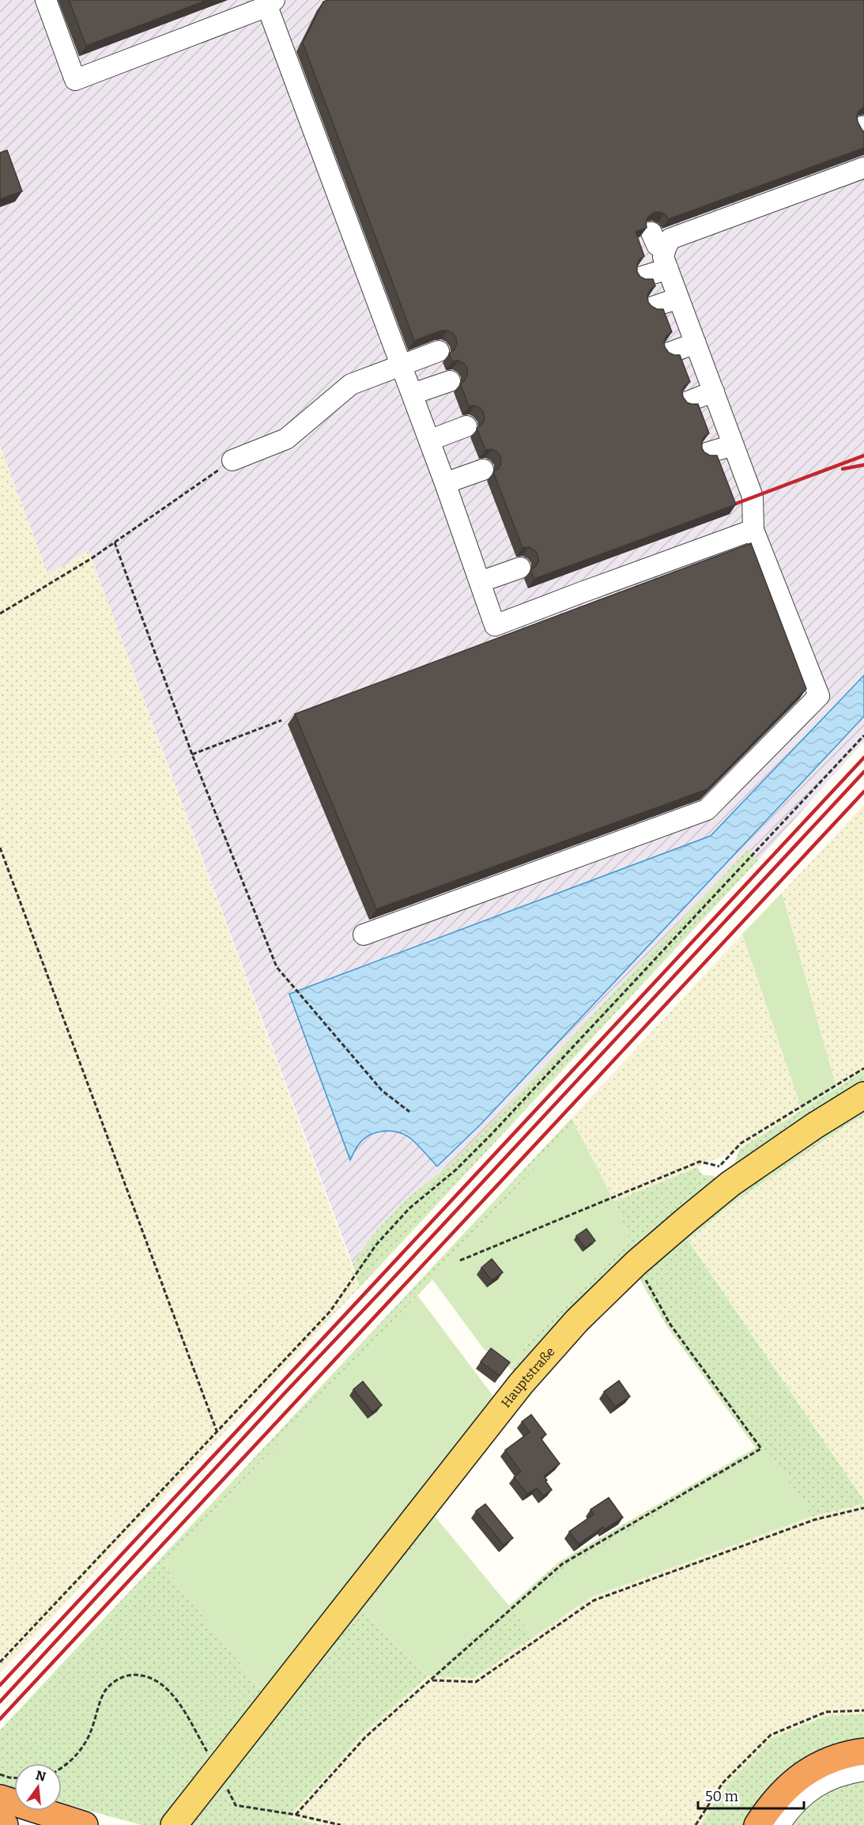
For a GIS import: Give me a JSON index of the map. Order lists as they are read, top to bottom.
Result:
{
  "streets": {
    "main road": ["Hauptstraße"]
  },
  "scale_bar": "50 m",
  "north": "top"
}
